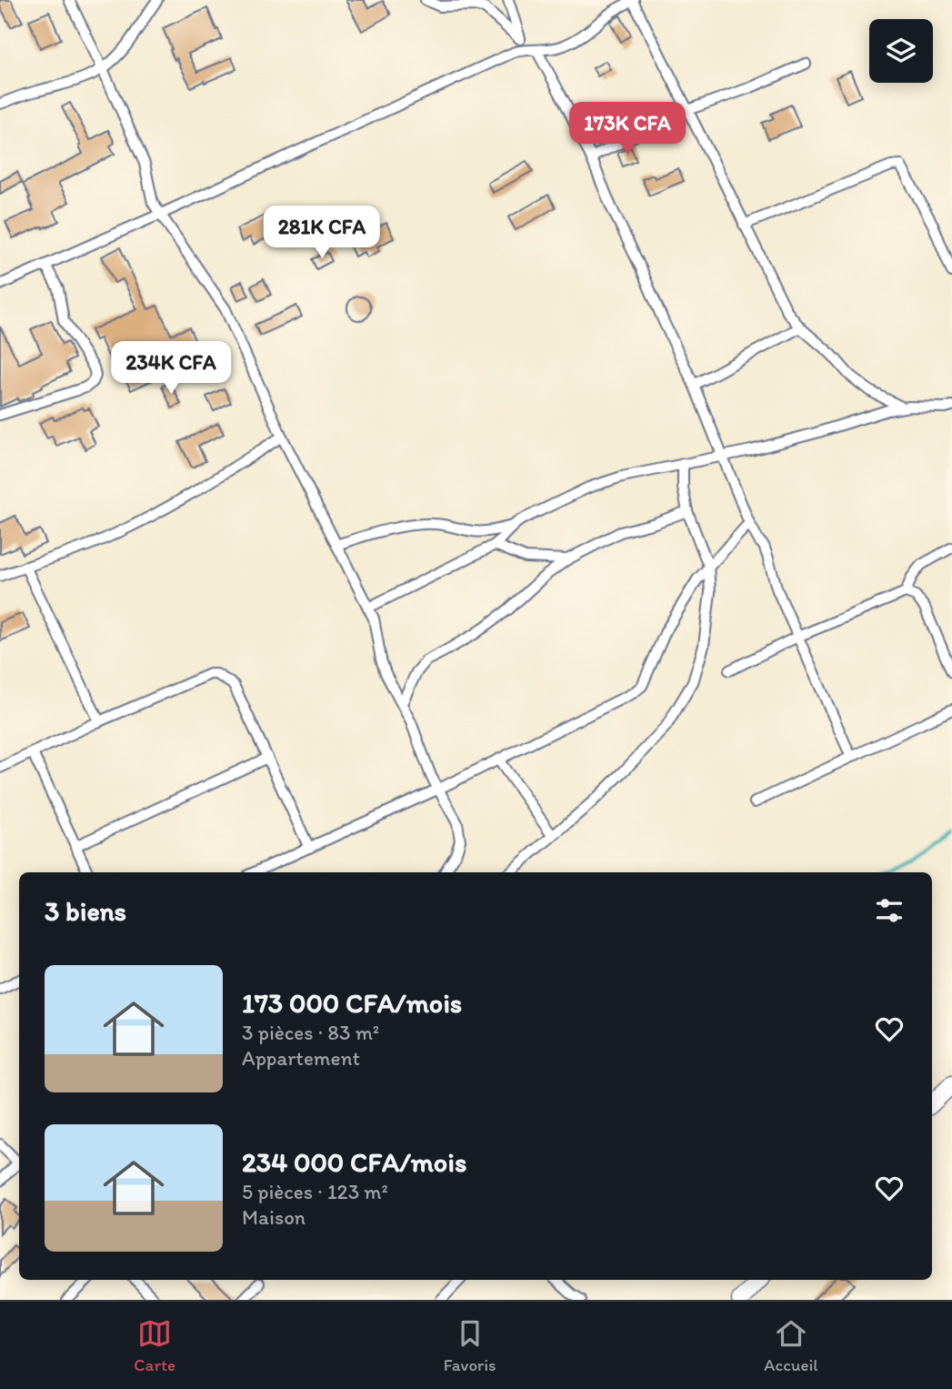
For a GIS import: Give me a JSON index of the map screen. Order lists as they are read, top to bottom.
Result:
{
  "page": {
    "price": ["173K CFA", "281K CFA", "234K CFA"],
    "heading": "3 biens",
    "list": [
      {
        "name": "173 000 CFA/mois",
        "note": "3 pièces · 83 m² · Appartement"
      },
      {
        "name": "234 000 CFA/mois",
        "note": "5 pièces · 123 m² · Maison"
      }
    ],
    "tabs": ["Carte", "Favoris", "Accueil"]
  }
}
